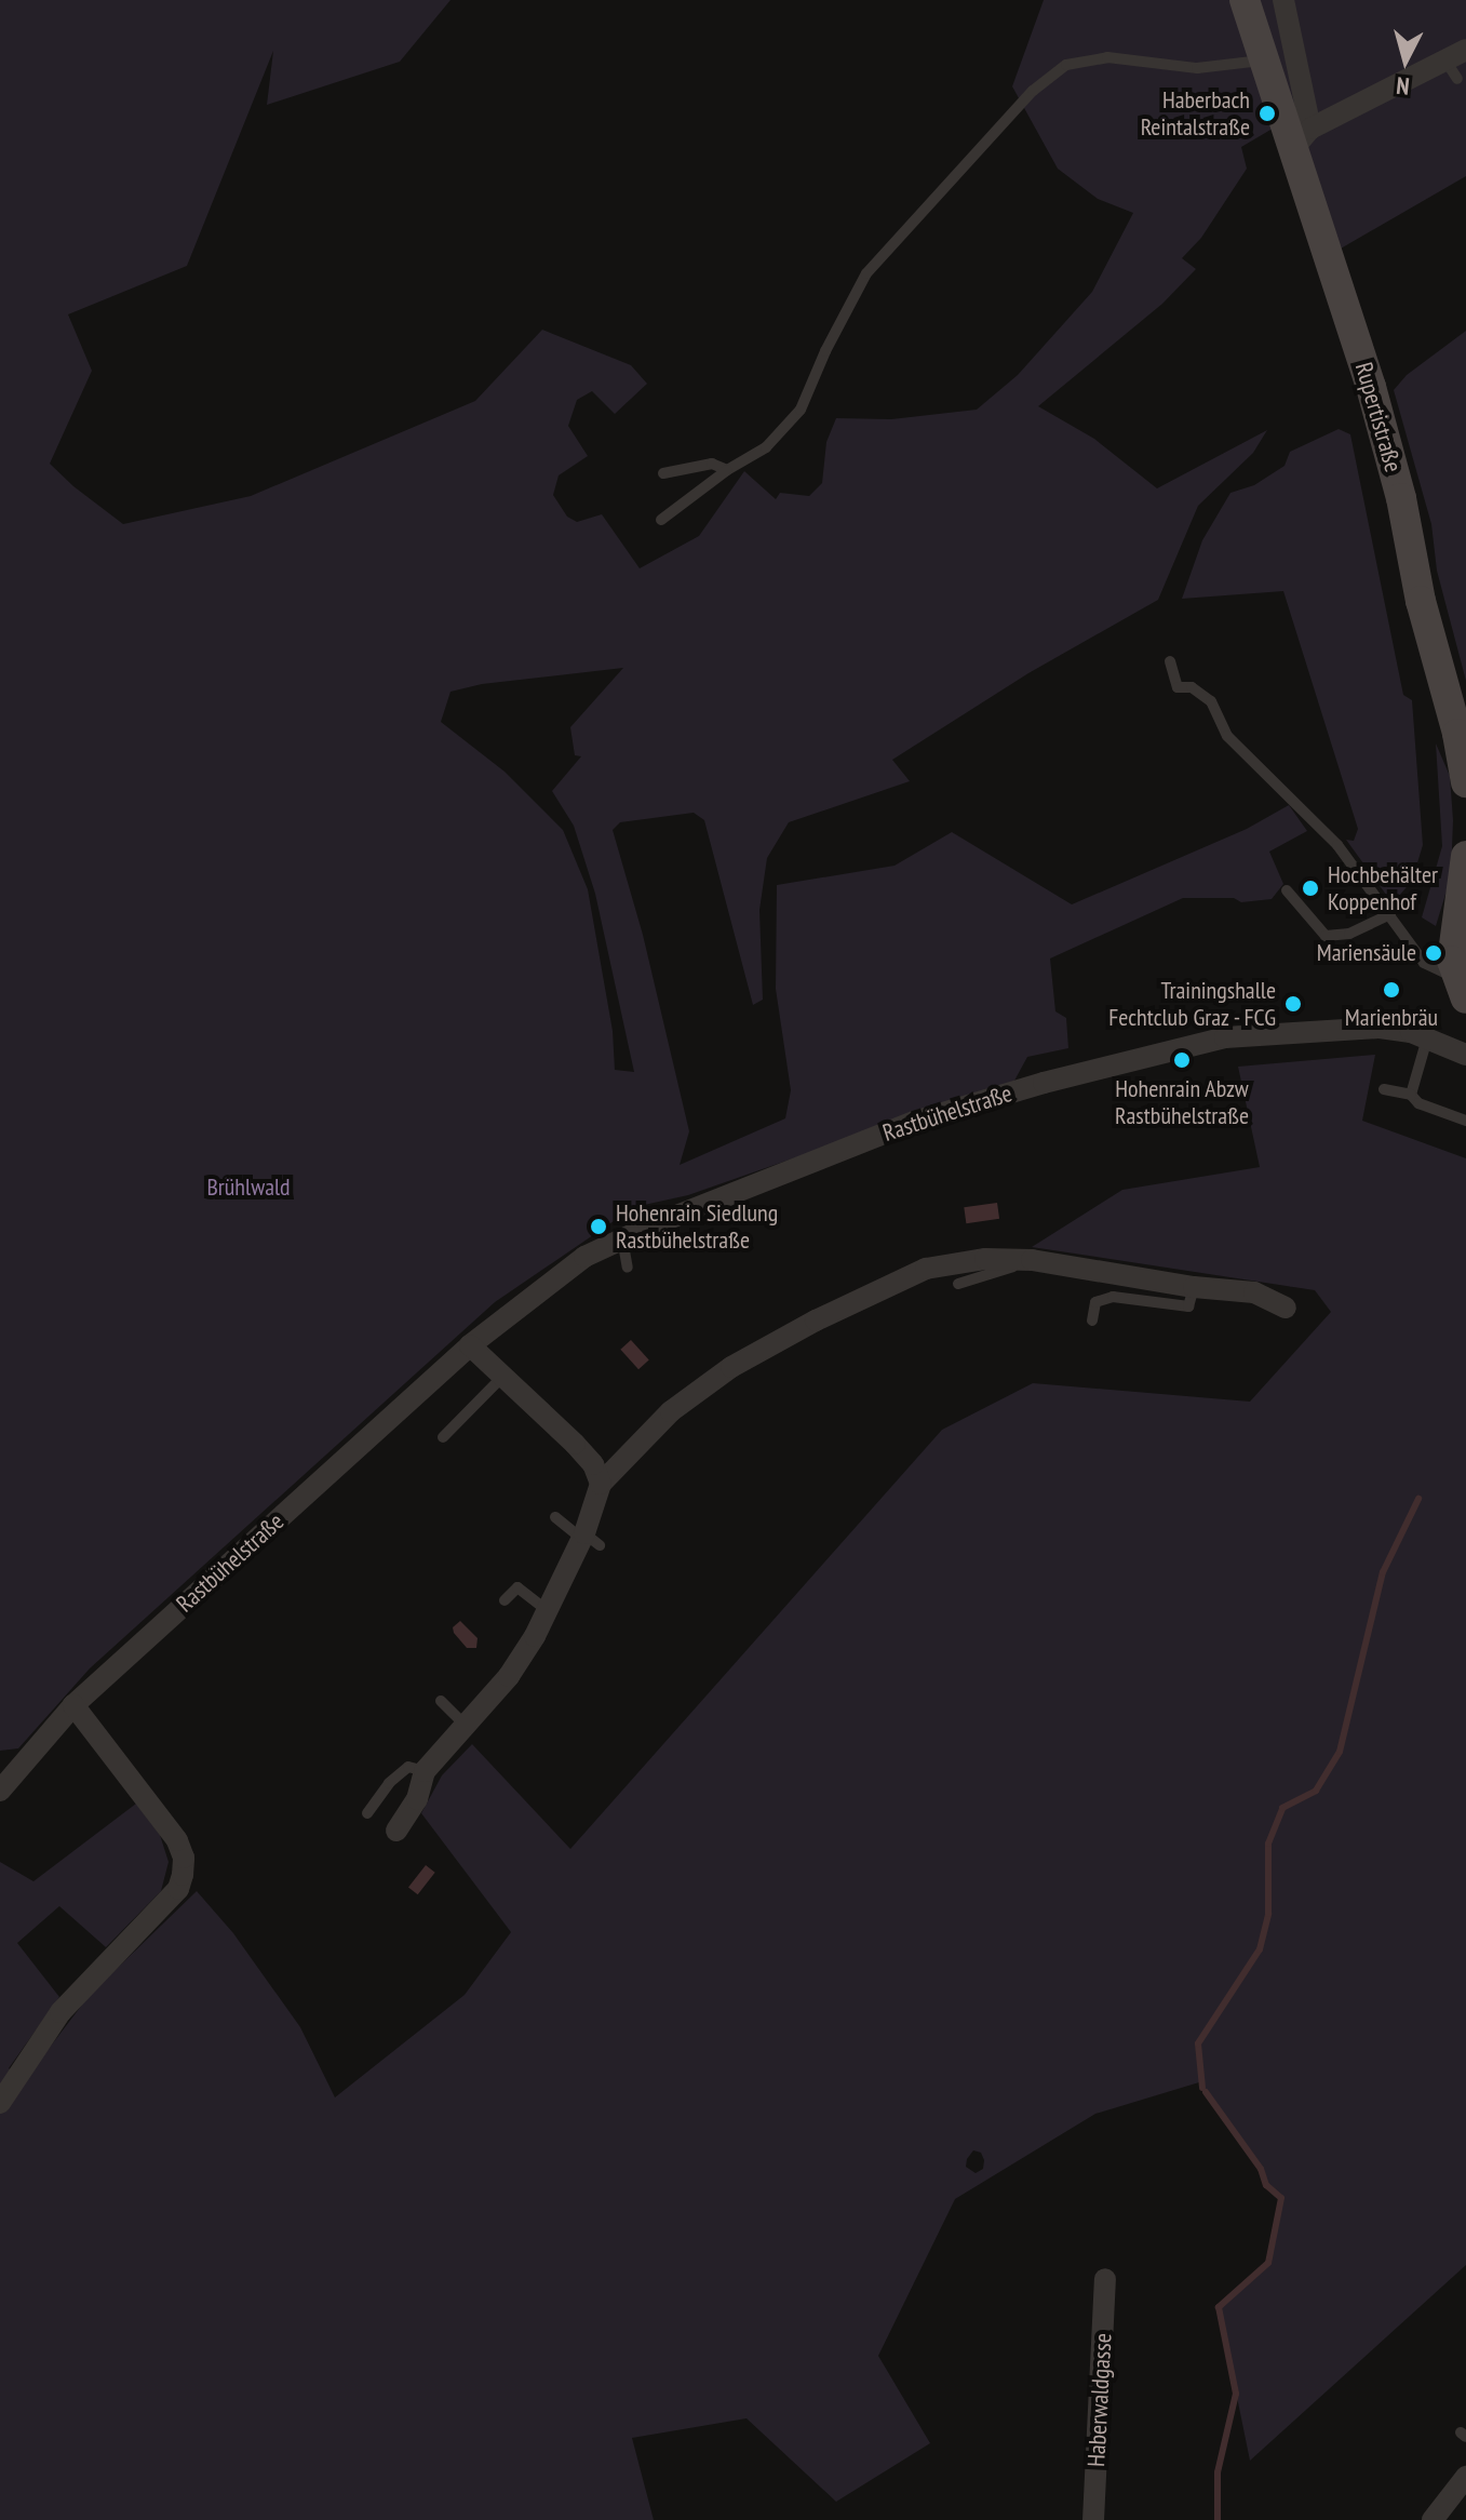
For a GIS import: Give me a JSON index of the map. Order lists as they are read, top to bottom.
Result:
{
  "streets": {
    "main road": ["Rupertistraße"],
    "street": ["Rastbühelstraße", "Haberwaldgasse"]
  },
  "parks": ["Brühlwald"],
  "places": [
    "Haberbach Reintalstraße",
    "Hochbehälter Koppenhof",
    "Mariensäule",
    "Marienbräu",
    "Trainingshalle Fechtclub Graz - FCG",
    "Hohenrain Abzw Rastbühelstraße",
    "Hohenrain Siedlung Rastbühelstraße"
  ],
  "north": "bottom"
}
